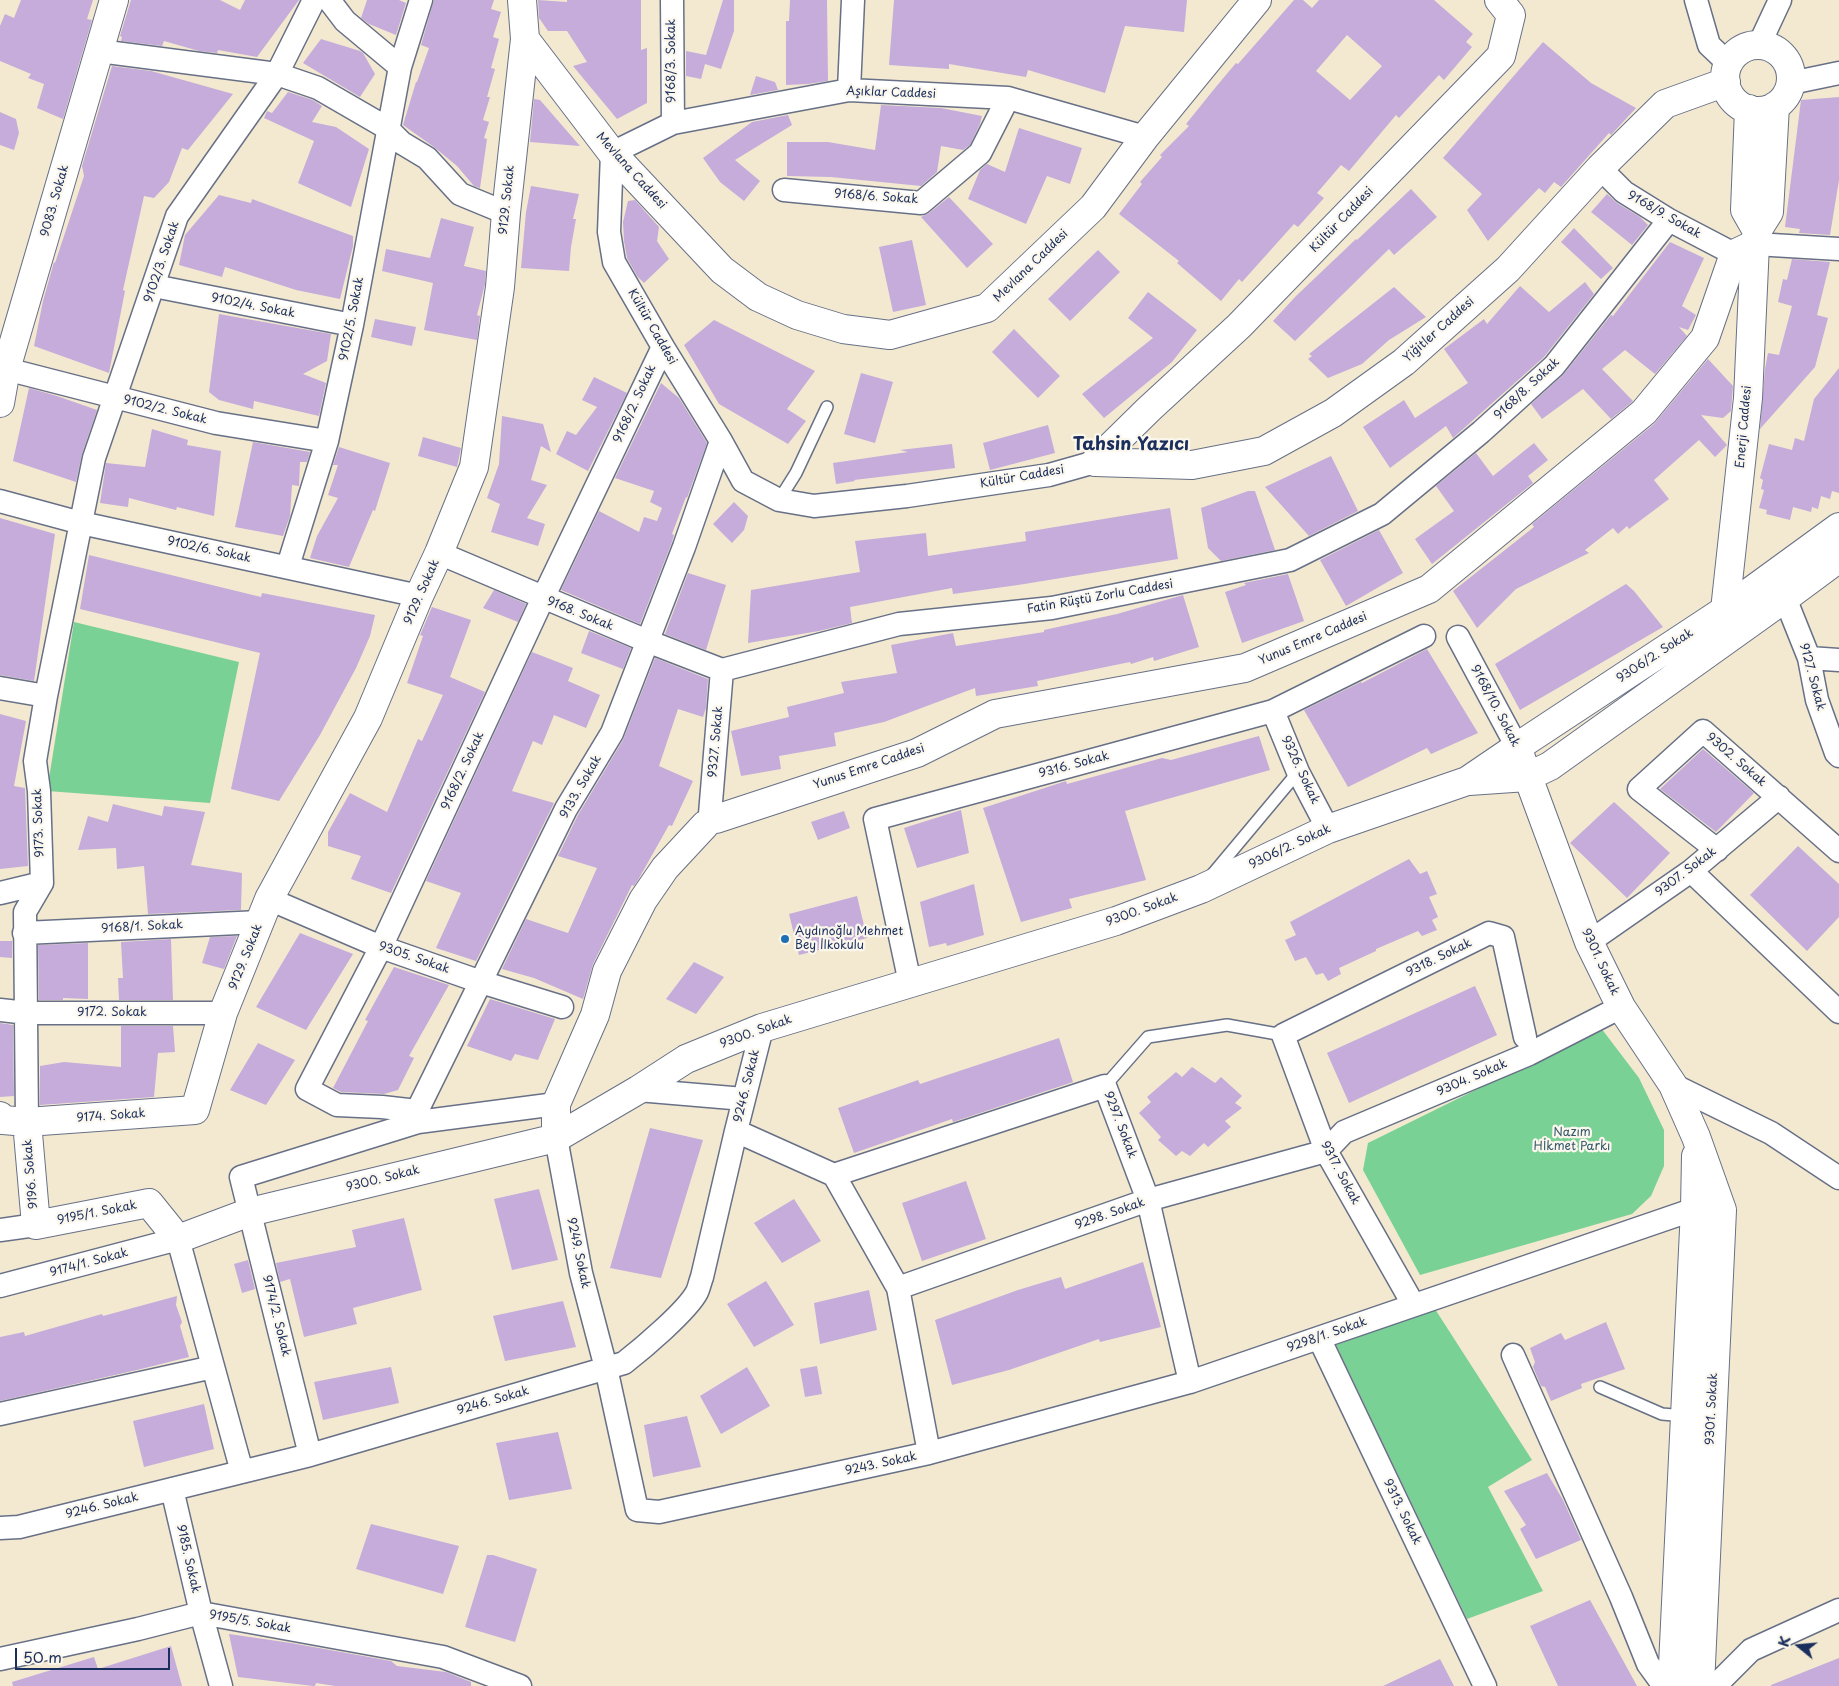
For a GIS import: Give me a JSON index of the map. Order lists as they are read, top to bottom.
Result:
{
  "streets": {
    "main road": [
      "Mevlana Caddesi",
      "9129. Sokak",
      "9083. Sokak",
      "Kültür Caddesi",
      "Yiğitler Caddesi",
      "Enerji Caddesi",
      "Yunus Emre Caddesi",
      "9306/2. Sokak",
      "9168/10. Sokak",
      "9300. Sokak",
      "9301. Sokak",
      "9174. Sokak",
      "9196. Sokak",
      "9195/1. Sokak"
    ],
    "street": [
      "9168/3. Sokak",
      "Aşıklar Caddesi",
      "9168/6. Sokak",
      "9168/9. Sokak",
      "9102/3. Sokak",
      "9102/4. Sokak",
      "9102/5. Sokak",
      "9168/8. Sokak",
      "9168/2. Sokak",
      "9102/2. Sokak",
      "9102/6. Sokak",
      "Fatin Rüştü Zorlu Caddesi",
      "9168. Sokak",
      "9127. Sokak",
      "9327. Sokak",
      "9302. Sokak",
      "9316. Sokak",
      "9326. Sokak",
      "9133. Sokak",
      "9173. Sokak",
      "9307. Sokak",
      "9168/1. Sokak",
      "9305. Sokak",
      "9318. Sokak",
      "9172. Sokak",
      "9304. Sokak",
      "9246. Sokak",
      "9297. Sokak",
      "9317. Sokak",
      "9298. Sokak",
      "9249. Sokak",
      "9174/1. Sokak",
      "9174/2. Sokak",
      "9298/1. Sokak",
      "9243. Sokak",
      "9313. Sokak",
      "9185. Sokak",
      "9195/5. Sokak"
    ]
  },
  "crossings": [
    ["9168/3. Sokak", "Aşıklar Caddesi"],
    ["Aşıklar Caddesi", "Mevlana Caddesi"],
    ["Aşıklar Caddesi", "9168/6. Sokak"],
    ["Aşıklar Caddesi", "Kültür Caddesi"],
    ["Mevlana Caddesi", "9129. Sokak"],
    ["Mevlana Caddesi", "Kültür Caddesi"],
    ["9129. Sokak", "9102/6. Sokak"],
    ["9129. Sokak", "9168. Sokak"],
    ["9129. Sokak", "9168/1. Sokak"],
    ["9129. Sokak", "9305. Sokak"],
    ["9129. Sokak", "9172. Sokak"],
    ["9129. Sokak", "9174. Sokak"],
    ["9083. Sokak", "9102/2. Sokak"],
    ["9168/9. Sokak", "Yiğitler Caddesi"],
    ["9168/9. Sokak", "9168/8. Sokak"],
    ["9168/9. Sokak", "Enerji Caddesi"],
    ["9168/9. Sokak", "Yunus Emre Caddesi"],
    ["Kültür Caddesi", "Yiğitler Caddesi"],
    ["Kültür Caddesi", "9168/2. Sokak"],
    ["Kültür Caddesi", "9133. Sokak"],
    ["9102/3. Sokak", "9102/4. Sokak"],
    ["9102/3. Sokak", "9102/2. Sokak"],
    ["9102/3. Sokak", "9102/6. Sokak"],
    ["9102/3. Sokak", "9173. Sokak"],
    ["9102/4. Sokak", "9102/5. Sokak"],
    ["9102/5. Sokak", "9102/2. Sokak"],
    ["9102/5. Sokak", "9102/6. Sokak"],
    ["Yiğitler Caddesi", "Yunus Emre Caddesi"],
    ["9168/8. Sokak", "Fatin Rüştü Zorlu Caddesi"],
    ["9168/2. Sokak", "9168. Sokak"],
    ["9168/2. Sokak", "9133. Sokak"],
    ["9168/2. Sokak", "9305. Sokak"],
    ["9168/2. Sokak", "9174/2. Sokak"],
    ["Enerji Caddesi", "Yunus Emre Caddesi"],
    ["Enerji Caddesi", "9306/2. Sokak"],
    ["9102/6. Sokak", "9173. Sokak"],
    ["Fatin Rüştü Zorlu Caddesi", "9168. Sokak"],
    ["Fatin Rüştü Zorlu Caddesi", "9327. Sokak"],
    ["9168. Sokak", "9327. Sokak"],
    ["9168. Sokak", "9133. Sokak"],
    ["Yunus Emre Caddesi", "9327. Sokak"],
    ["Yunus Emre Caddesi", "9300. Sokak"],
    ["Yunus Emre Caddesi", "9249. Sokak"],
    ["9306/2. Sokak", "9127. Sokak"],
    ["9306/2. Sokak", "9168/10. Sokak"],
    ["9306/2. Sokak", "9326. Sokak"],
    ["9306/2. Sokak", "9300. Sokak"],
    ["9306/2. Sokak", "9301. Sokak"],
    ["9168/10. Sokak", "9301. Sokak"],
    ["9302. Sokak", "9307. Sokak"],
    ["9316. Sokak", "9326. Sokak"],
    ["9316. Sokak", "9300. Sokak"],
    ["9326. Sokak", "9300. Sokak"],
    ["9133. Sokak", "9305. Sokak"],
    ["9133. Sokak", "9174/2. Sokak"],
    ["9307. Sokak", "9301. Sokak"],
    ["9300. Sokak", "9246. Sokak"],
    ["9300. Sokak", "9195/1. Sokak"],
    ["9300. Sokak", "9249. Sokak"],
    ["9300. Sokak", "9174/1. Sokak"],
    ["9300. Sokak", "9174/2. Sokak"],
    ["9168/1. Sokak", "9305. Sokak"],
    ["9318. Sokak", "9317. Sokak"],
    ["9301. Sokak", "9304. Sokak"],
    ["9301. Sokak", "9298/1. Sokak"],
    ["9304. Sokak", "9317. Sokak"],
    ["9304. Sokak", "9298. Sokak"],
    ["9246. Sokak", "9249. Sokak"],
    ["9246. Sokak", "9174/2. Sokak"],
    ["9246. Sokak", "9243. Sokak"],
    ["9246. Sokak", "9185. Sokak"],
    ["9174. Sokak", "9196. Sokak"],
    ["9297. Sokak", "9298. Sokak"],
    ["9297. Sokak", "9298/1. Sokak"],
    ["9297. Sokak", "9243. Sokak"],
    ["9317. Sokak", "9298. Sokak"],
    ["9317. Sokak", "9298/1. Sokak"],
    ["9196. Sokak", "9195/1. Sokak"],
    ["9195/1. Sokak", "9174/1. Sokak"],
    ["9298. Sokak", "9243. Sokak"],
    ["9249. Sokak", "9243. Sokak"],
    ["9298/1. Sokak", "9243. Sokak"],
    ["9298/1. Sokak", "9313. Sokak"],
    ["9185. Sokak", "9195/5. Sokak"]
  ],
  "districts": ["Tahsin Yazıcı"],
  "parks": ["Nazım Hİkmet Parkı"],
  "places": ["Aydınoğlu Mehmet Bey İlkokulu"],
  "scale_bar": "50 m",
  "north": "left"
}
